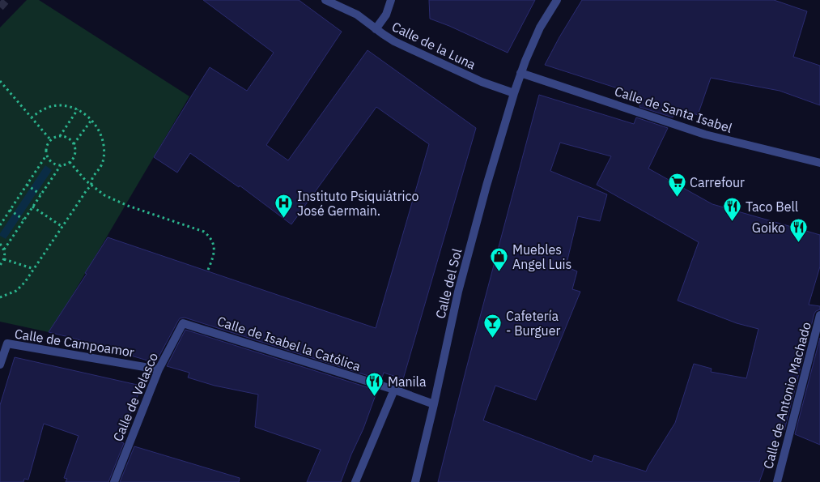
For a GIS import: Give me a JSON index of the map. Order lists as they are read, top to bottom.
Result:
{
  "streets": {
    "street": [
      "Calle de la Luna",
      "Calle de Santa Isabel",
      "Calle del Sol",
      "Calle de Campoamor",
      "Calle de Isabel la Católica",
      "Calle de Antonio Machado",
      "Calle de Velasco"
    ]
  },
  "crossings": [
    ["Calle de la Luna", "Calle del Sol"],
    ["Calle de Santa Isabel", "Calle del Sol"],
    ["Calle del Sol", "Calle de Isabel la Católica"],
    ["Calle de Campoamor", "Calle de Velasco"],
    ["Calle de Isabel la Católica", "Calle de Velasco"]
  ],
  "places": {
    "supermarket": ["Carrefour"],
    "hospital": ["Instituto Psiquiátrico José Germain."],
    "restaurant": ["Taco Bell", "Goiko", "Manila"],
    "shop": ["Muebles Angel Luis"],
    "bar": ["Cafetería - Burguer"]
  }
}
